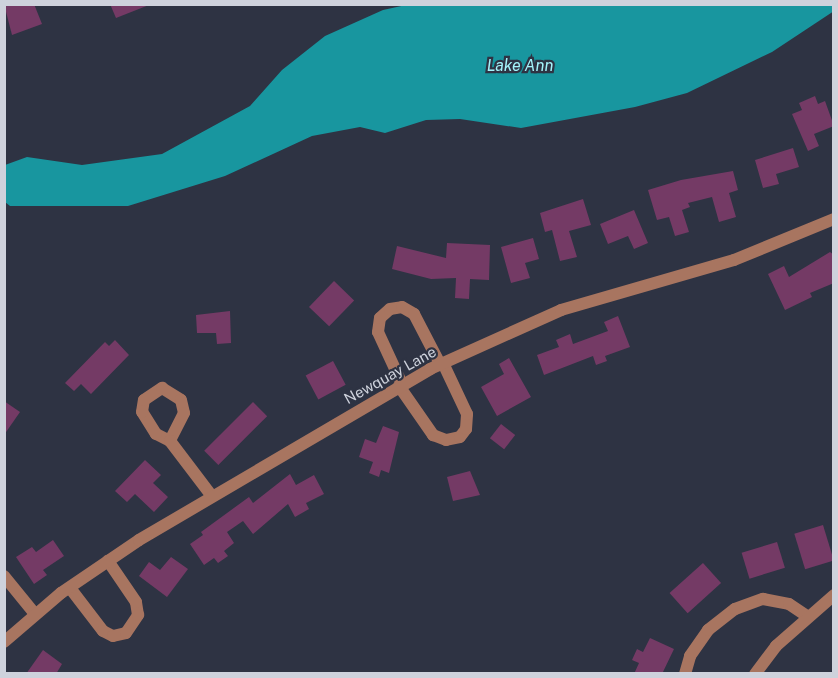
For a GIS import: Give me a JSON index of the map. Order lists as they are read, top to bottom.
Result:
{
  "streets": {
    "street": ["Newquay Lane"]
  },
  "water": ["Lake Ann"]
}
